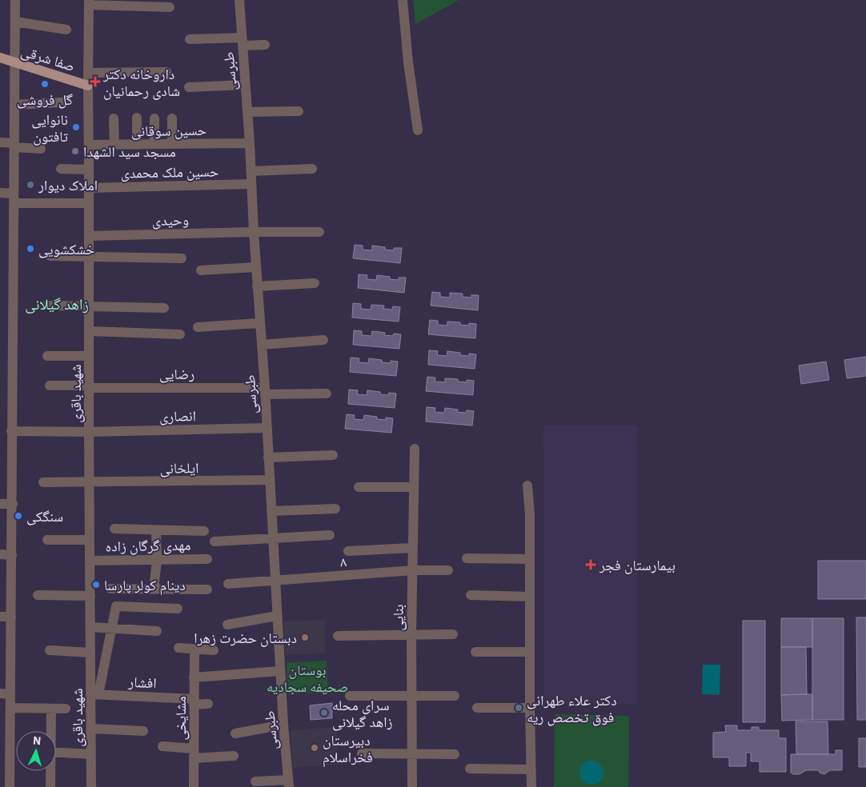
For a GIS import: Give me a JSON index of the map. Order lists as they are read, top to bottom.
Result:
{
  "streets": {
    "main road": ["صفا شرقی"],
    "street": [
      "طبرسی",
      "حسین سوقانی",
      "حسین ملک محمدی",
      "وحیدی",
      "رضایی",
      "شهید باقری",
      "انصاری",
      "ایلخانی",
      "مهدی گرگان زاده",
      "۸",
      "بنایی",
      "افشار",
      "مشایخی"
    ]
  },
  "crossings": [
    ["صفا شرقی", "شهید باقری"],
    ["طبرسی", "حسین سوقانی"],
    ["طبرسی", "حسین ملک محمدی"],
    ["طبرسی", "وحیدی"],
    ["طبرسی", "رضایی"],
    ["طبرسی", "انصاری"],
    ["طبرسی", "ایلخانی"],
    ["طبرسی", "۸"],
    ["حسین سوقانی", "شهید باقری"],
    ["حسین ملک محمدی", "شهید باقری"],
    ["وحیدی", "شهید باقری"],
    ["رضایی", "شهید باقری"],
    ["شهید باقری", "انصاری"],
    ["شهید باقری", "ایلخانی"],
    ["شهید باقری", "مهدی گرگان زاده"],
    ["شهید باقری", "افشار"],
    ["۸", "بنایی"],
    ["افشار", "مشایخی"]
  ],
  "districts": ["زاهد گیلانی"],
  "parks": ["بوستان صحیفه سجادیه"],
  "places": {
    "health": ["داروخانه دکتر شادی رحمانیان", "بیمارستان فجر"],
    "other": [
      "گل فروشی",
      "نانوایی تافتون",
      "مسجد سید الشهدا",
      "املاک دیوار",
      "خشکشویی",
      "سنگکی",
      "دینام کولر پارسا",
      "دبستان حضرت زهرا",
      "دکتر علاء طهرانی فوق تخصص ریه",
      "سرای محله زاهد گیلانی",
      "دبیرستان فخراسلام"
    ]
  },
  "north": "top"
}
